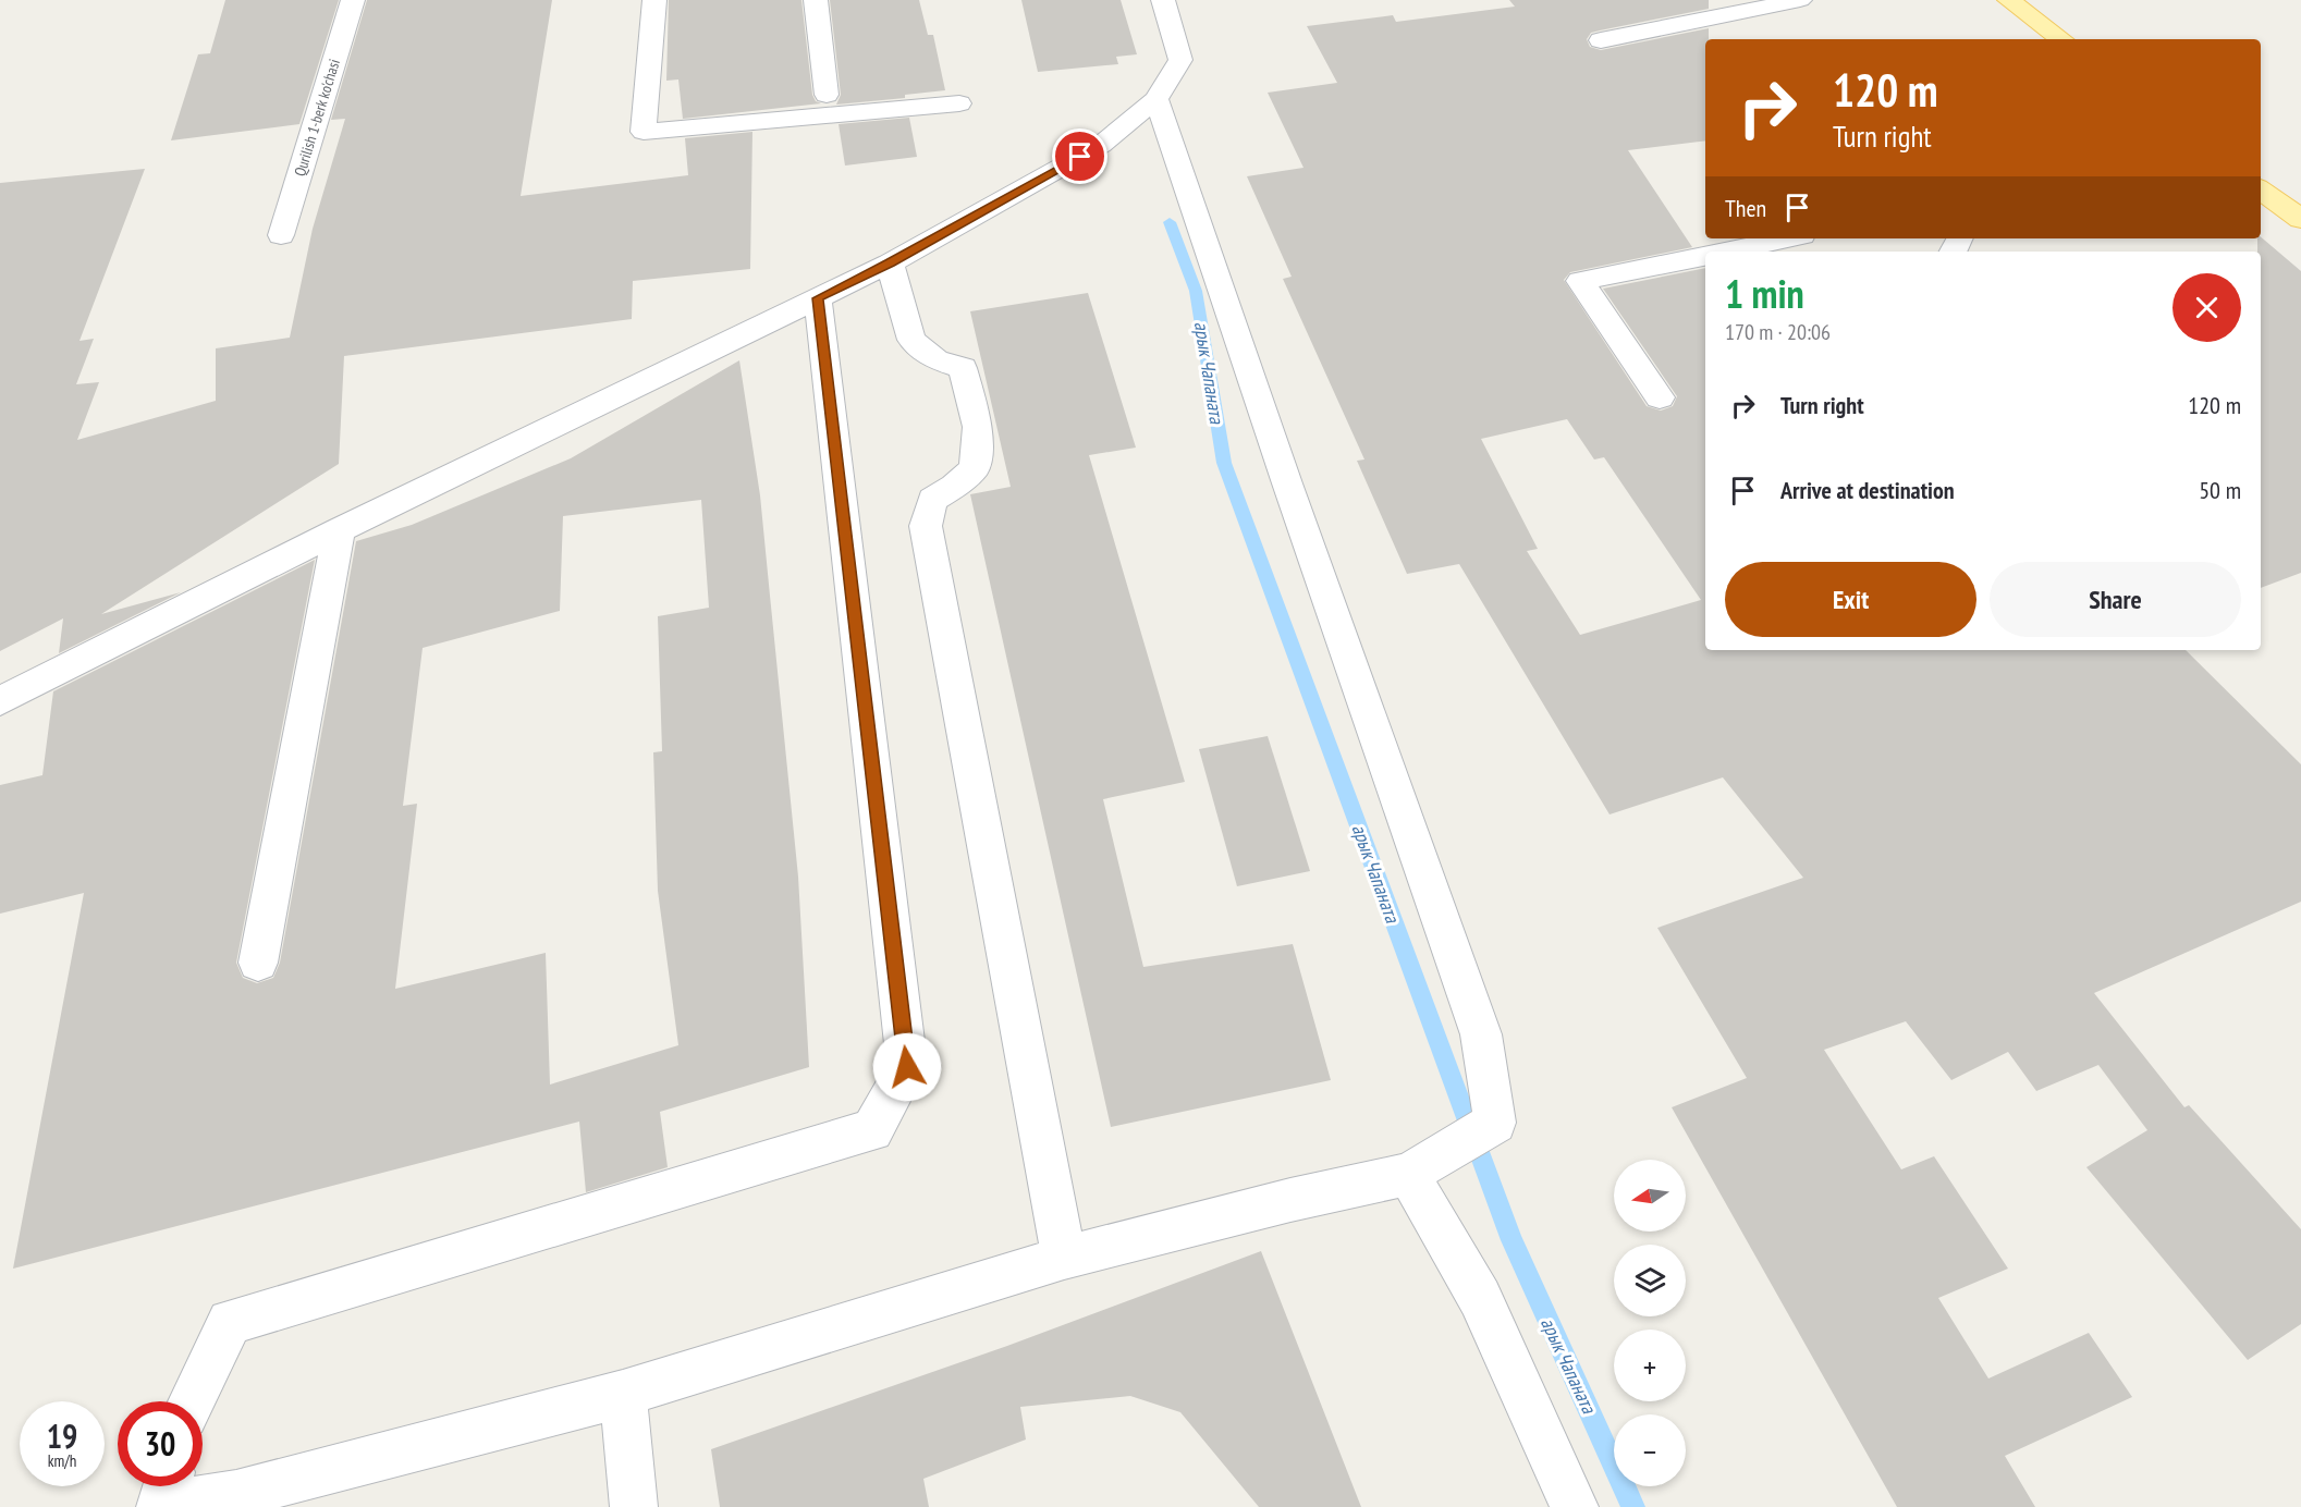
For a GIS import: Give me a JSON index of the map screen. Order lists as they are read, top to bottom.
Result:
{
  "streets": {
    "street": ["Qurilish 1-berk ko'chasi"]
  },
  "water": ["арык Чапаната"],
  "north": "left",
  "page": {
    "turn": ["120 m", "Turn right"],
    "then": "Then",
    "heading": ["1 min", "170 m · 20:06"],
    "list": [
      {
        "name": "Turn right",
        "value": "120 m"
      },
      {
        "name": "Arrive at destination",
        "value": "50 m"
      }
    ],
    "buttons": ["Exit", "Share"],
    "map_buttons": ["+", "−"],
    "speed": "19 km/h",
    "limit": "30"
  }
}
